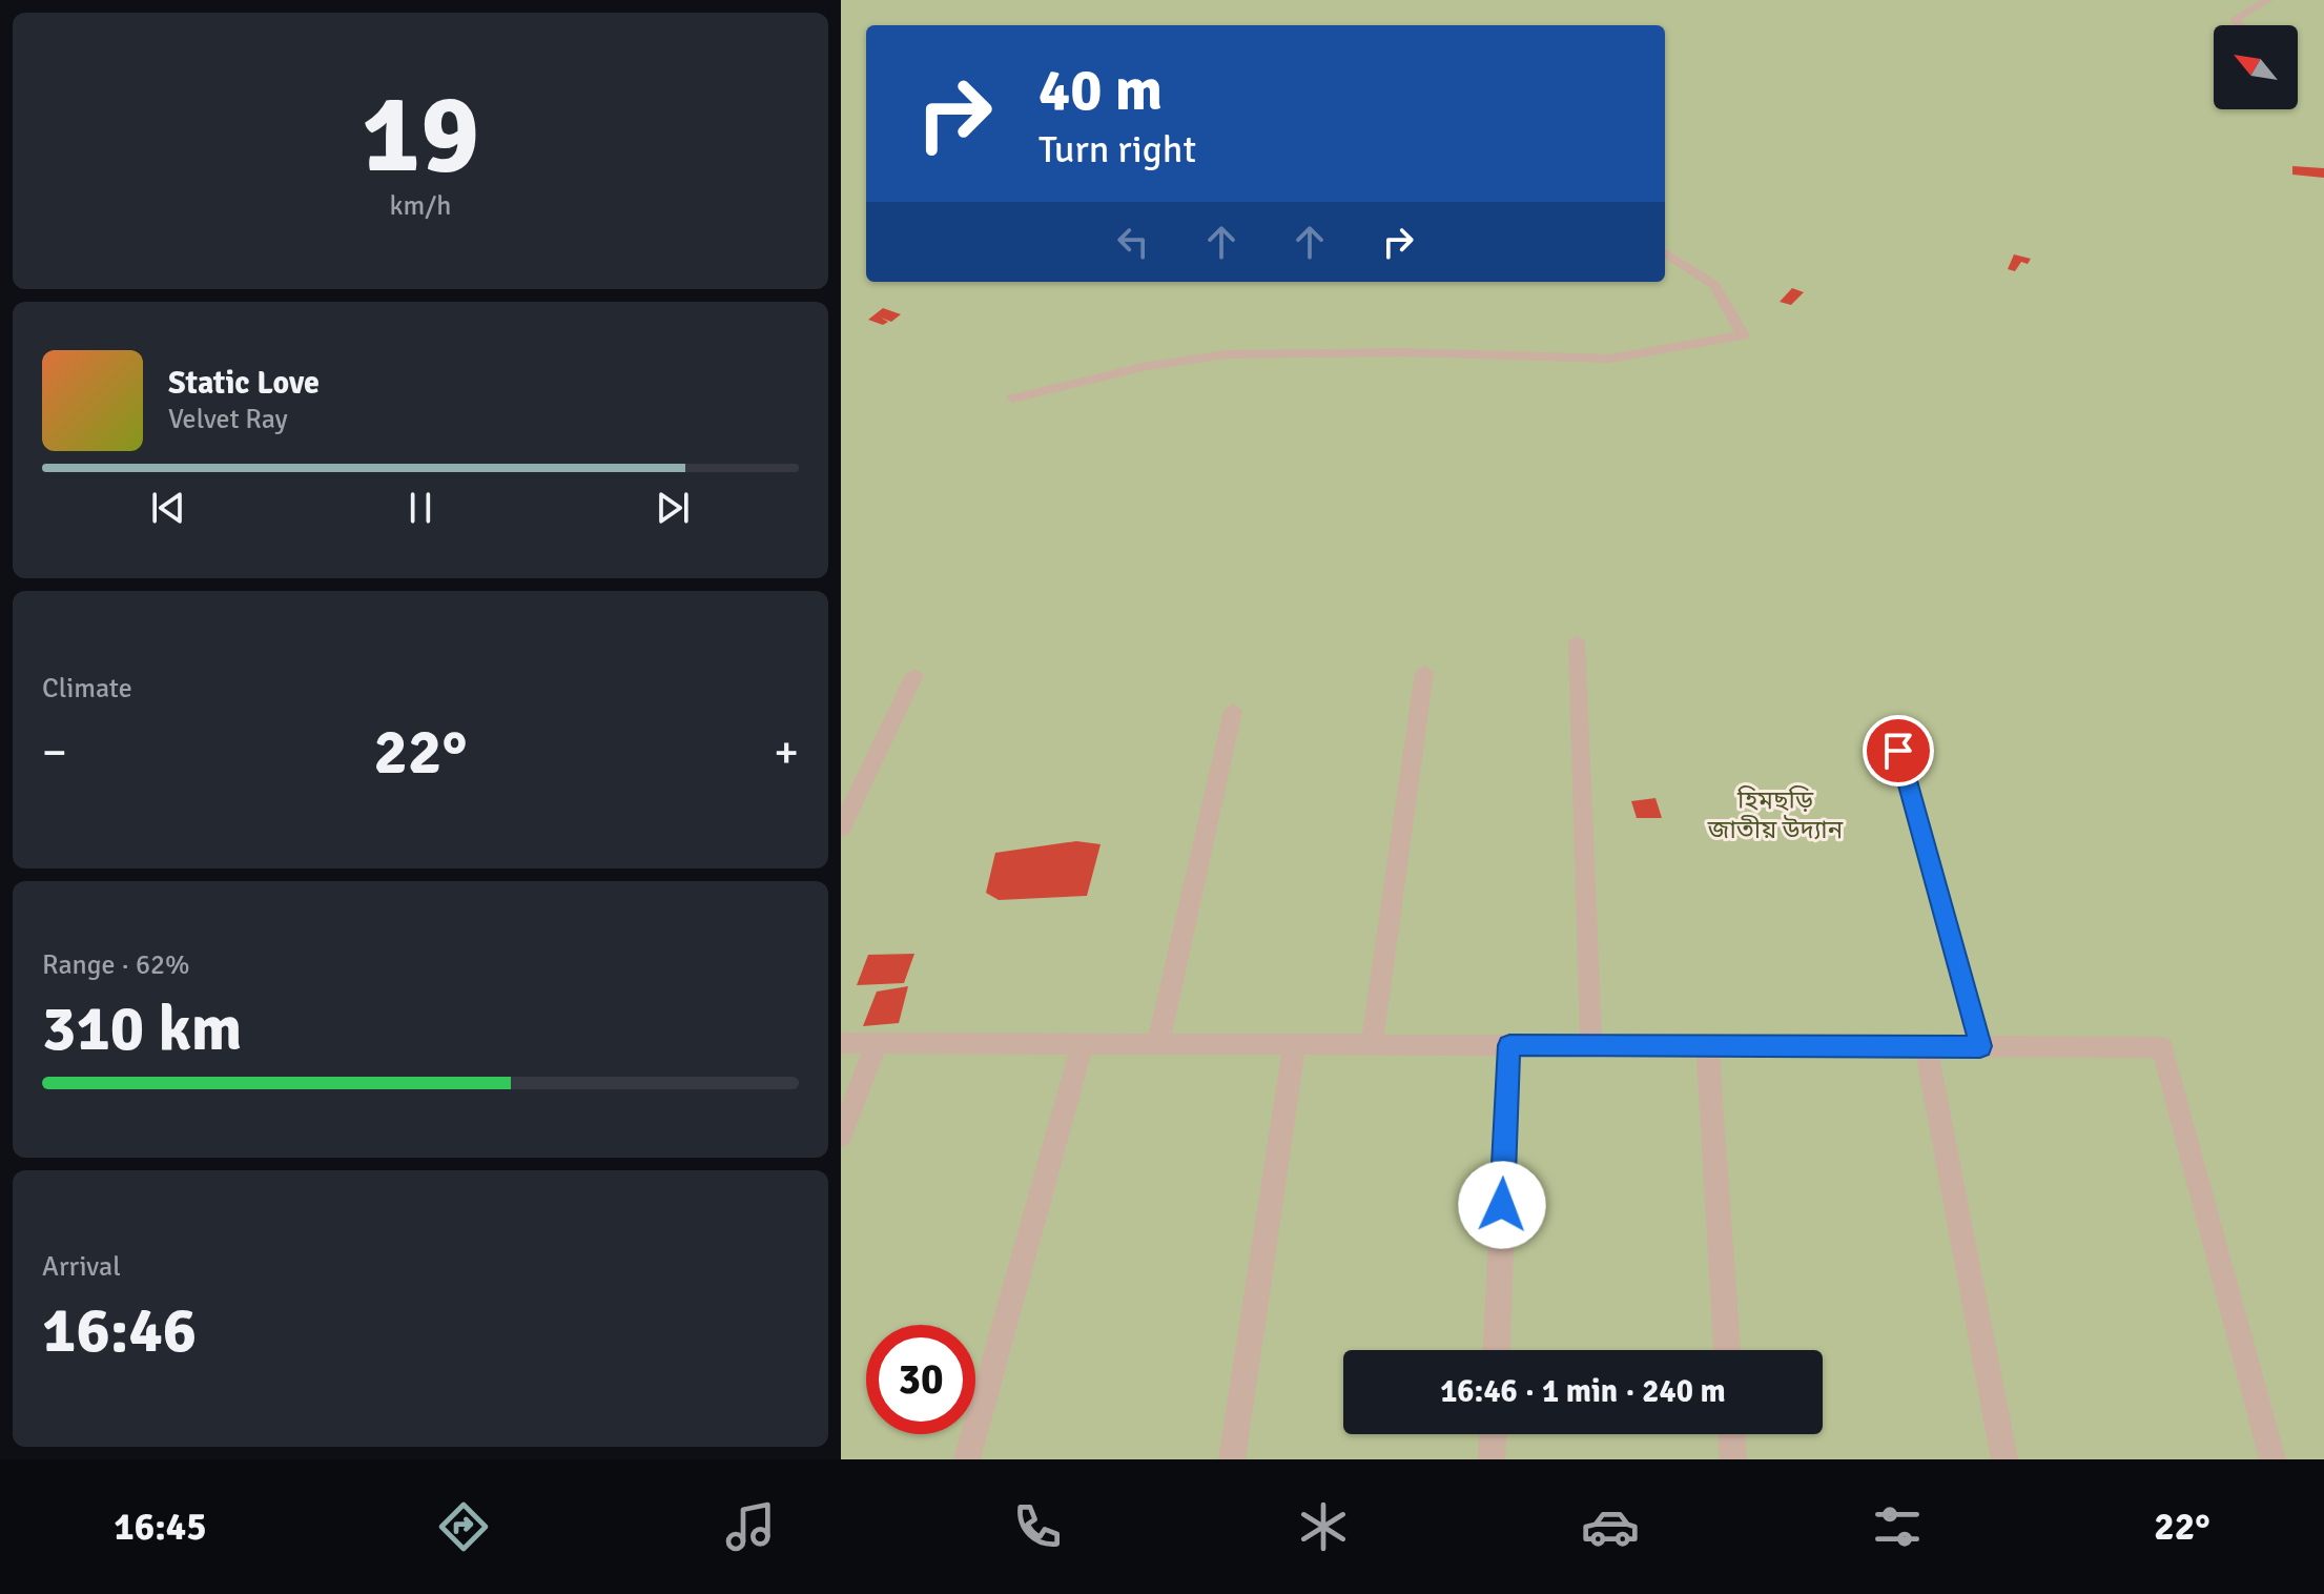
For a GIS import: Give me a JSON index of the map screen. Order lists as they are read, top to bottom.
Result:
{
  "parks": ["হিমছড়ি জাতীয় উদ্যান"],
  "north": "top left",
  "page": {
    "tile": [
      ["19", "km/h"],
      "Climate",
      ["Range · 62%", "310 km"],
      ["Arrival", "16:46"]
    ],
    "turn": ["40 m", "Turn right"],
    "song": ["Static Love", "Velvet Ray"],
    "heat": ["−", "22°", "+"],
    "limit": "30",
    "trip": "16:46 · 1 min · 240 m",
    "tabs": ["16:45", "22°"]
  }
}
